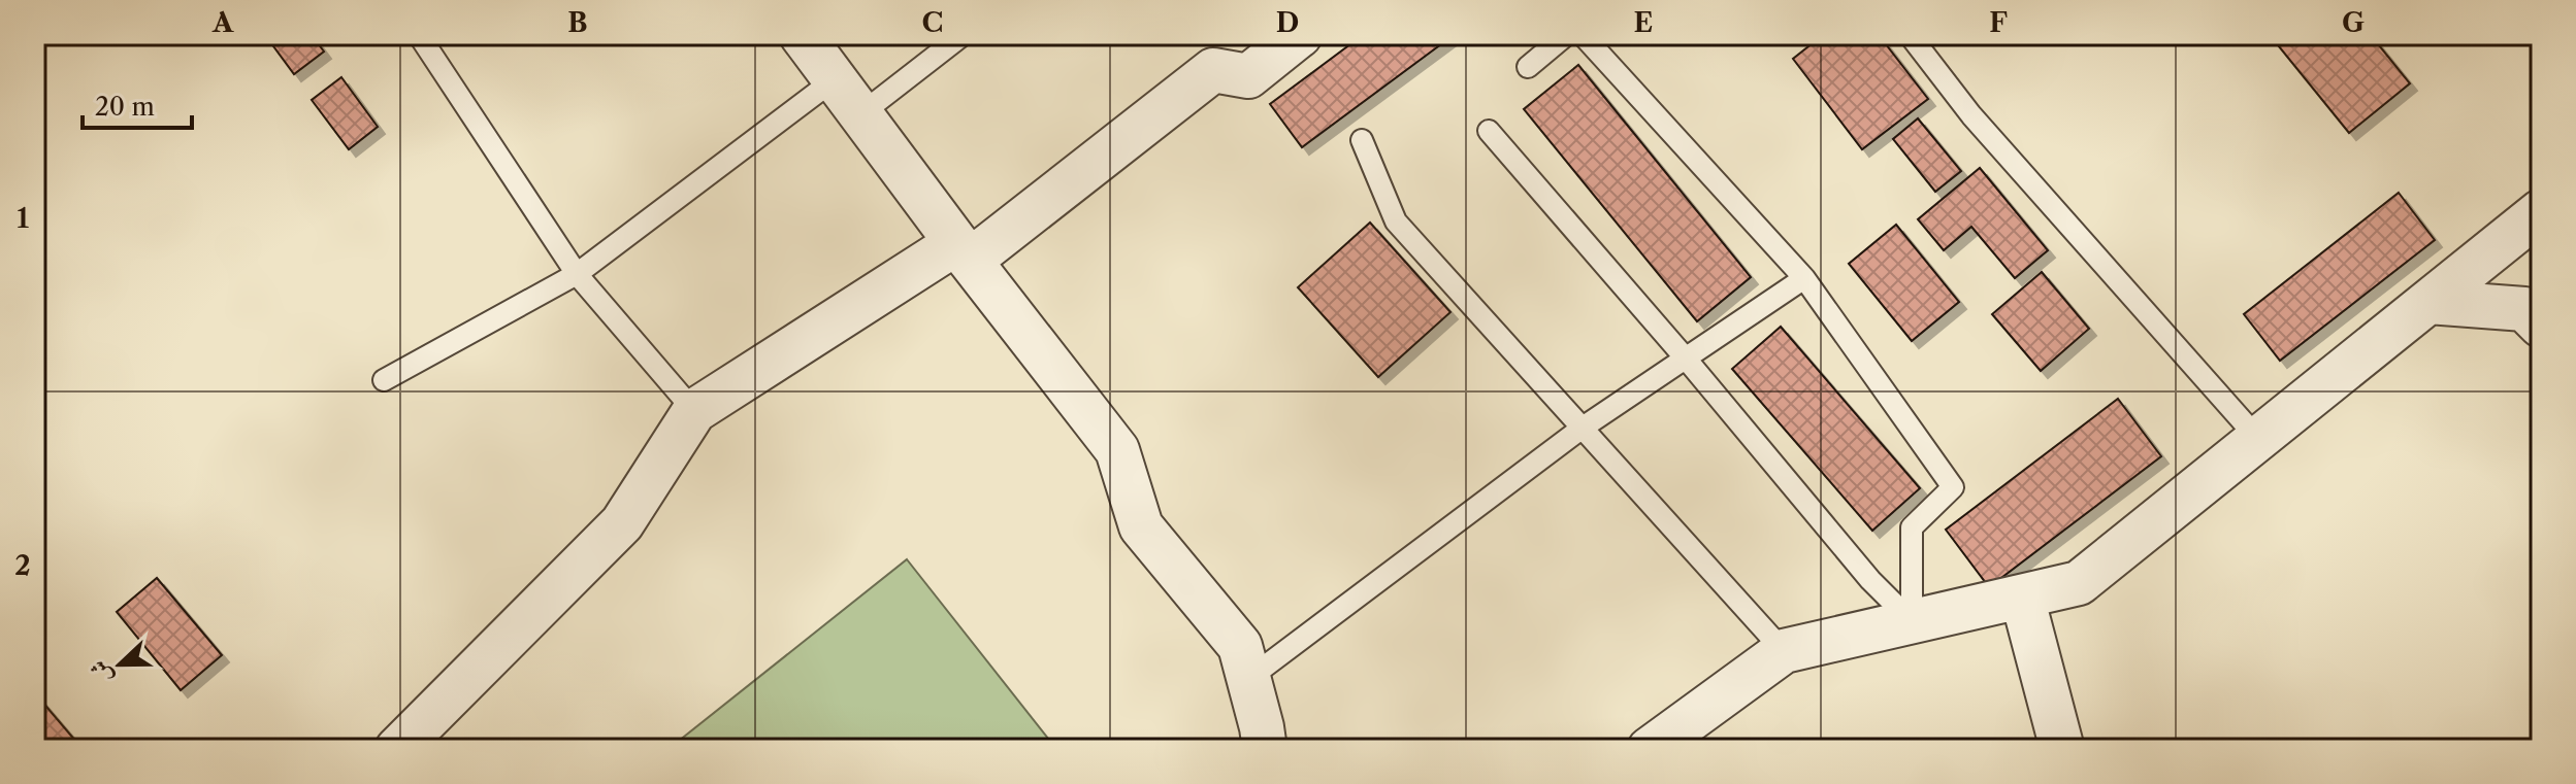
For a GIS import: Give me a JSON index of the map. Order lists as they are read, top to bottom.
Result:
{
  "scale_bar": "20 m",
  "north": "left",
  "grid": {
    "columns": [
      "A",
      "B",
      "C",
      "D",
      "E",
      "F",
      "G"
    ],
    "rows": ["1", "2"]
  }
}
